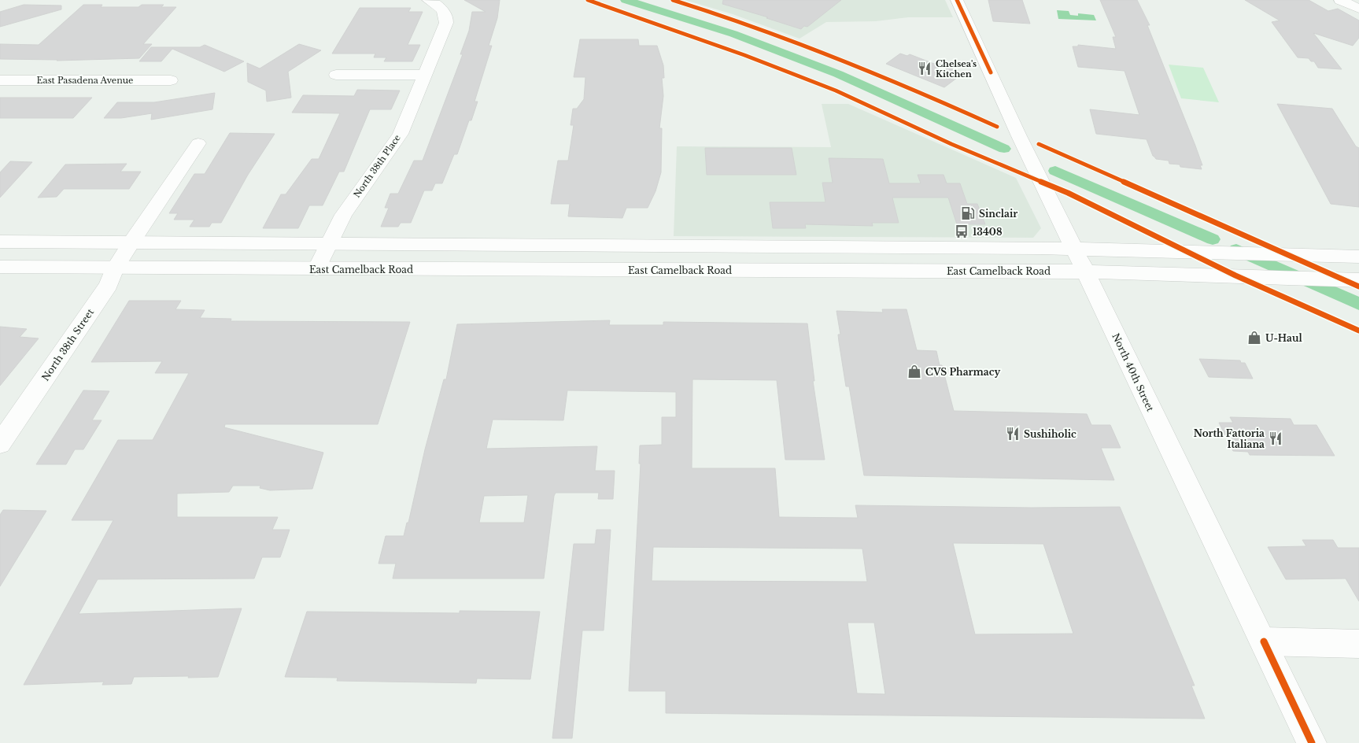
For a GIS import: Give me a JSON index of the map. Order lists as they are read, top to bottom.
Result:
{
  "streets": {
    "main road": [
      "East Pasadena Avenue",
      "North 38th Place",
      "East Camelback Road",
      "North 38th Street",
      "North 40th Street"
    ]
  },
  "crossings": [
    ["North 38th Place", "East Camelback Road"],
    ["East Camelback Road", "North 38th Street"],
    ["East Camelback Road", "North 40th Street"]
  ],
  "places": {
    "restaurant": ["Chelsea's Kitchen", "Sushiholic", "North Fattoria Italiana"],
    "fuel station": ["Sinclair"],
    "bus stop": ["13408"],
    "shop": ["U-Haul", "CVS Pharmacy"]
  }
}
